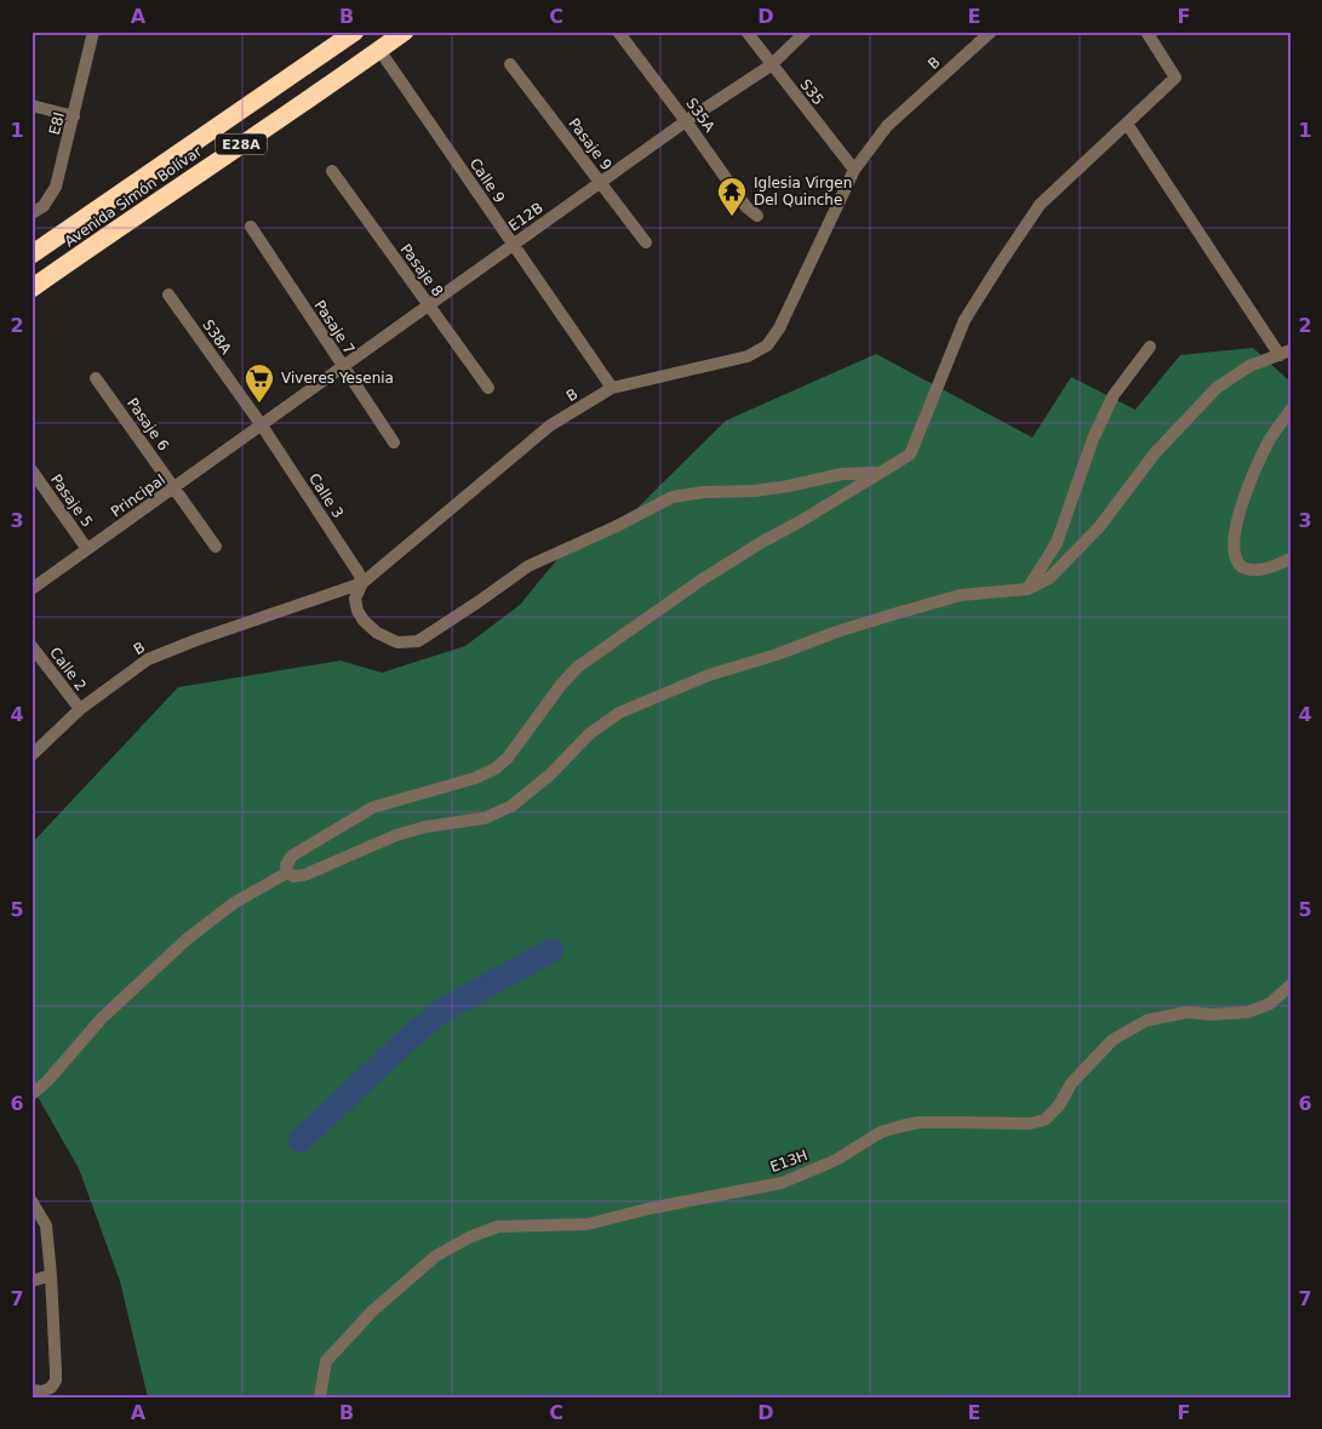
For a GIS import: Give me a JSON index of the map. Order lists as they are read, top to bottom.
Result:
{
  "streets": {
    "highway": ["E28A", "Avenida Simón Bolívar"],
    "street": [
      "B",
      "S35",
      "S35A",
      "E8I",
      "Pasaje 9",
      "Calle 9",
      "E12B",
      "Pasaje 8",
      "Pasaje 7",
      "S38A",
      "Pasaje 6",
      "Principal",
      "Calle 3",
      "Pasaje 5",
      "Calle 2",
      "E13H"
    ]
  },
  "crossings": [
    ["B", "S35"],
    ["B", "Calle 9"],
    ["B", "Calle 3"],
    ["B", "Calle 2"],
    ["S35", "E12B"],
    ["S35A", "E12B"],
    ["Pasaje 9", "E12B"],
    ["Calle 9", "Avenida Simón Bolívar"],
    ["Calle 9", "E12B"],
    ["E12B", "Pasaje 8"],
    ["E12B", "Pasaje 7"],
    ["E12B", "S38A"],
    ["E12B", "Principal"],
    ["E12B", "Calle 3"],
    ["S38A", "Principal"],
    ["S38A", "Calle 3"],
    ["Pasaje 6", "Principal"],
    ["Principal", "Calle 3"],
    ["Principal", "Pasaje 5"]
  ],
  "places": {
    "temple": ["Iglesia Virgen Del Quinche"],
    "supermarket": ["Viveres Yesenia"]
  },
  "grid": {
    "columns": [
      "A",
      "B",
      "C",
      "D",
      "E",
      "F"
    ],
    "rows": [
      "1",
      "2",
      "3",
      "4",
      "5",
      "6",
      "7"
    ]
  }
}
